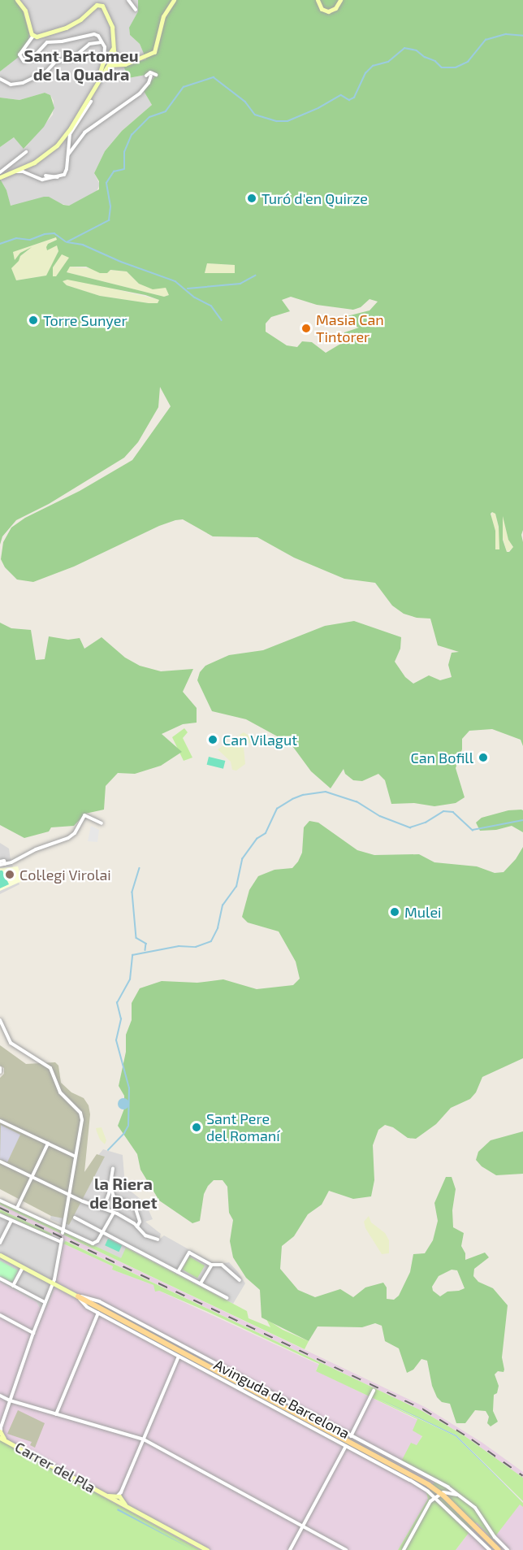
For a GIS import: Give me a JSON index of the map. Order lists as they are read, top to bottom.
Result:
{
  "streets": {
    "main road": ["Avinguda de Barcelona", "Carrer del Pla"]
  },
  "districts": ["Sant Bartomeu de la Quadra", "la Riera de Bonet"],
  "places": [
    "Turó d'en Quirze",
    "Torre Sunyer",
    "Masia Can Tintorer",
    "Can Vilagut",
    "Can Bofill",
    "Col·legi Virolai",
    "Mulei",
    "Sant Pere del Romaní"
  ]
}
